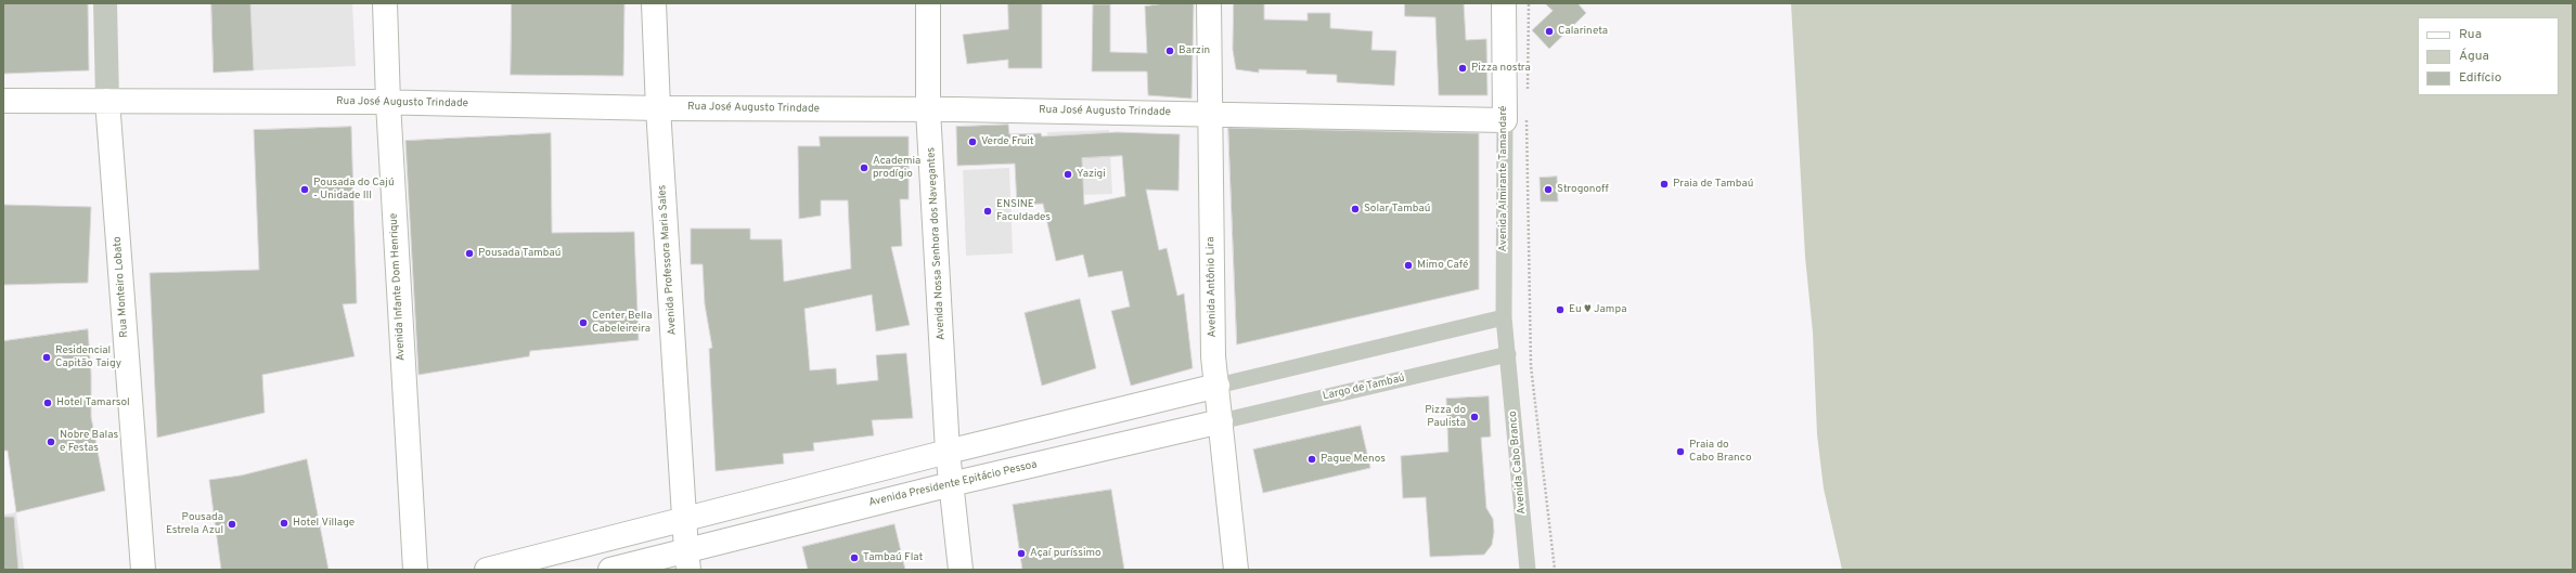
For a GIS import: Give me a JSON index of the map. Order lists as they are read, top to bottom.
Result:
{
  "streets": {
    "main road": [
      "Rua José Augusto Trindade",
      "Avenida Almirante Tamandaré",
      "Avenida Nossa Senhora dos Navegantes",
      "Avenida Professora Maria Sales",
      "Rua Monteiro Lobato",
      "Avenida Infante Dom Henrique",
      "Avenida Antônio Lira",
      "Avenida Presidente Epitácio Pessoa"
    ],
    "street": ["Largo de Tambaú", "Avenida Cabo Branco"]
  },
  "crossings": [
    ["Rua José Augusto Trindade", "Avenida Almirante Tamandaré"],
    ["Rua José Augusto Trindade", "Avenida Nossa Senhora dos Navegantes"],
    ["Rua José Augusto Trindade", "Avenida Professora Maria Sales"],
    ["Rua José Augusto Trindade", "Rua Monteiro Lobato"],
    ["Rua José Augusto Trindade", "Avenida Infante Dom Henrique"],
    ["Rua José Augusto Trindade", "Avenida Antônio Lira"],
    ["Avenida Almirante Tamandaré", "Largo de Tambaú"],
    ["Avenida Almirante Tamandaré", "Avenida Cabo Branco"],
    ["Avenida Nossa Senhora dos Navegantes", "Avenida Presidente Epitácio Pessoa"],
    ["Avenida Antônio Lira", "Largo de Tambaú"],
    ["Avenida Antônio Lira", "Avenida Presidente Epitácio Pessoa"],
    ["Largo de Tambaú", "Avenida Cabo Branco"],
    ["Largo de Tambaú", "Avenida Presidente Epitácio Pessoa"]
  ],
  "places": [
    "Calarineta",
    "Barzin",
    "Pizza nostra",
    "Verde Fruit",
    "Academia prodígio",
    "Yazigi",
    "Praia de Tambaú",
    "Pousada do Cajú - Unidade III",
    "Strogonoff",
    "Solar Tambaú",
    "ENSINE Faculdades",
    "Pousada Tambaú",
    "Mimo Café",
    "Eu ♥ Jampa",
    "Center Bella Cabeleireira",
    "Residencial Capitão Taigy",
    "Hotel Tamarsol",
    "Pizza do Paulista",
    "Nobre Balas e Festas",
    "Praia do Cabo Branco",
    "Pague Menos",
    "Hotel Village",
    "Pousada Estrela Azul",
    "Açaí puríssimo",
    "Tambaú Flat"
  ],
  "legend": ["Rua", "Água", "Edifício"]
}
